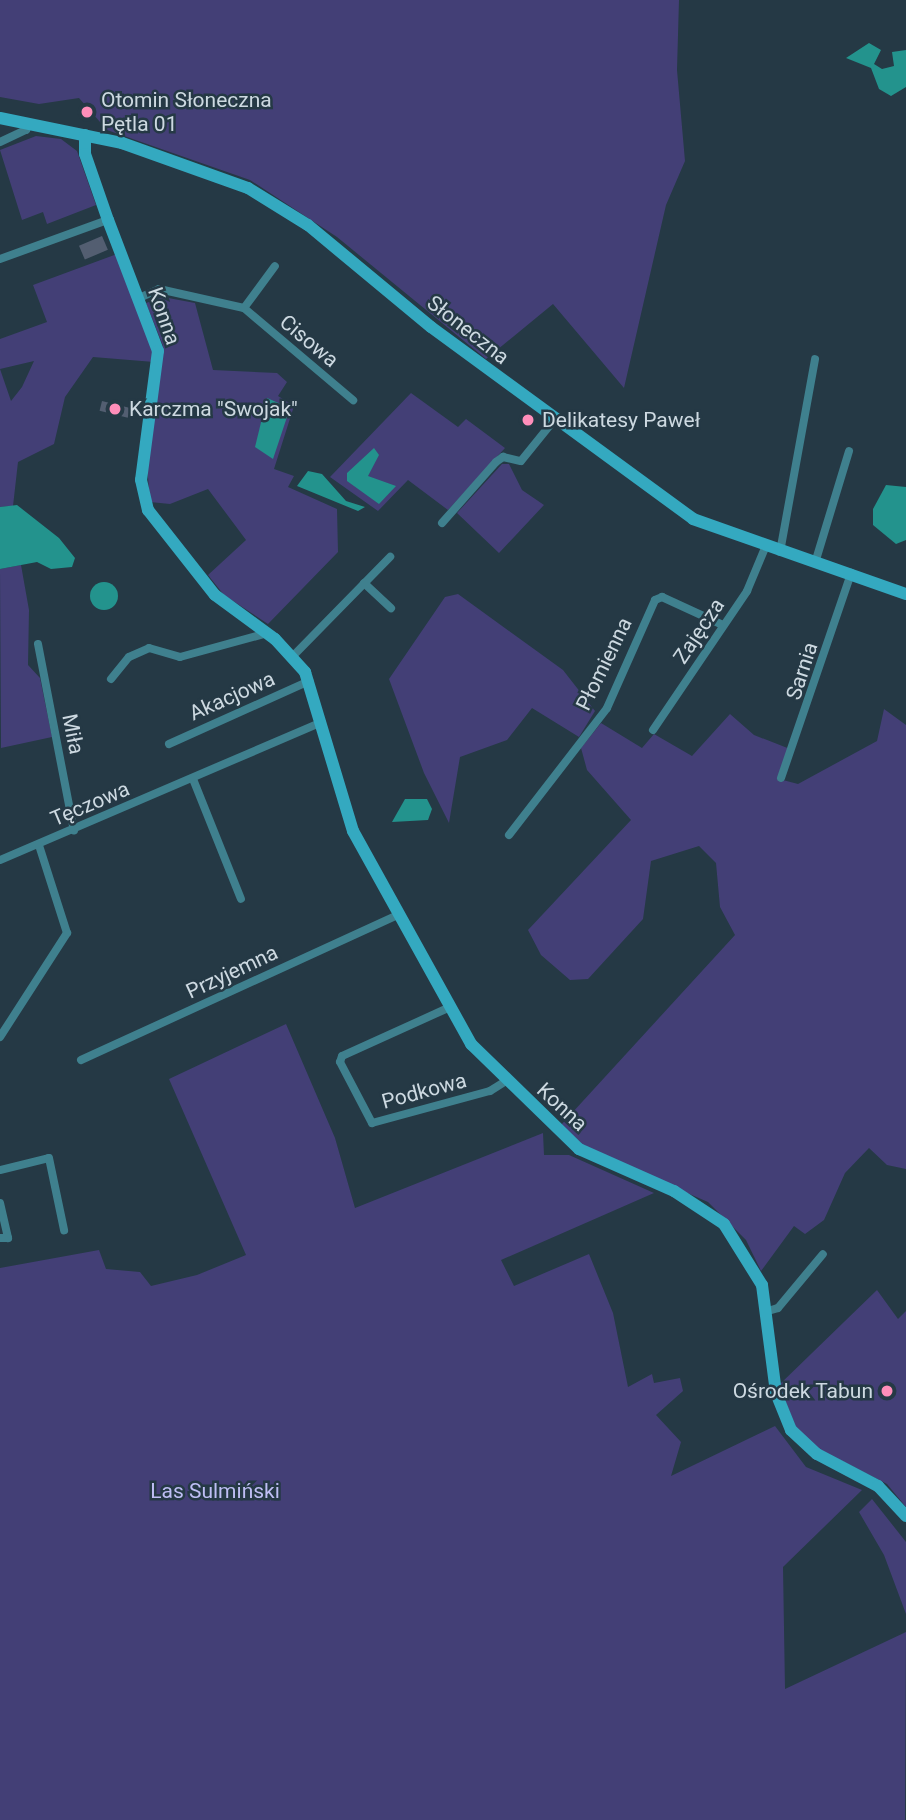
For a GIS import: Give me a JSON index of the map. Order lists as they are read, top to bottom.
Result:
{
  "streets": {
    "street": [
      "Konna",
      "Słoneczna",
      "Cisowa",
      "Zajęcza",
      "Płomienna",
      "Sarnia",
      "Akacjowa",
      "Miła",
      "Tęczowa",
      "Przyjemna",
      "Podkowa"
    ]
  },
  "crossings": [
    ["Konna", "Słoneczna"],
    ["Konna", "Cisowa"],
    ["Konna", "Akacjowa"],
    ["Konna", "Tęczowa"],
    ["Konna", "Przyjemna"],
    ["Konna", "Podkowa"],
    ["Słoneczna", "Zajęcza"],
    ["Słoneczna", "Sarnia"],
    ["Zajęcza", "Płomienna"],
    ["Miła", "Tęczowa"]
  ],
  "parks": ["Las Sulmiński"],
  "places": [
    "Otomin Słoneczna Pętla 01",
    "Karczma \"Swojak\"",
    "Delikatesy Paweł",
    "Ośrodek Tabun"
  ]
}
